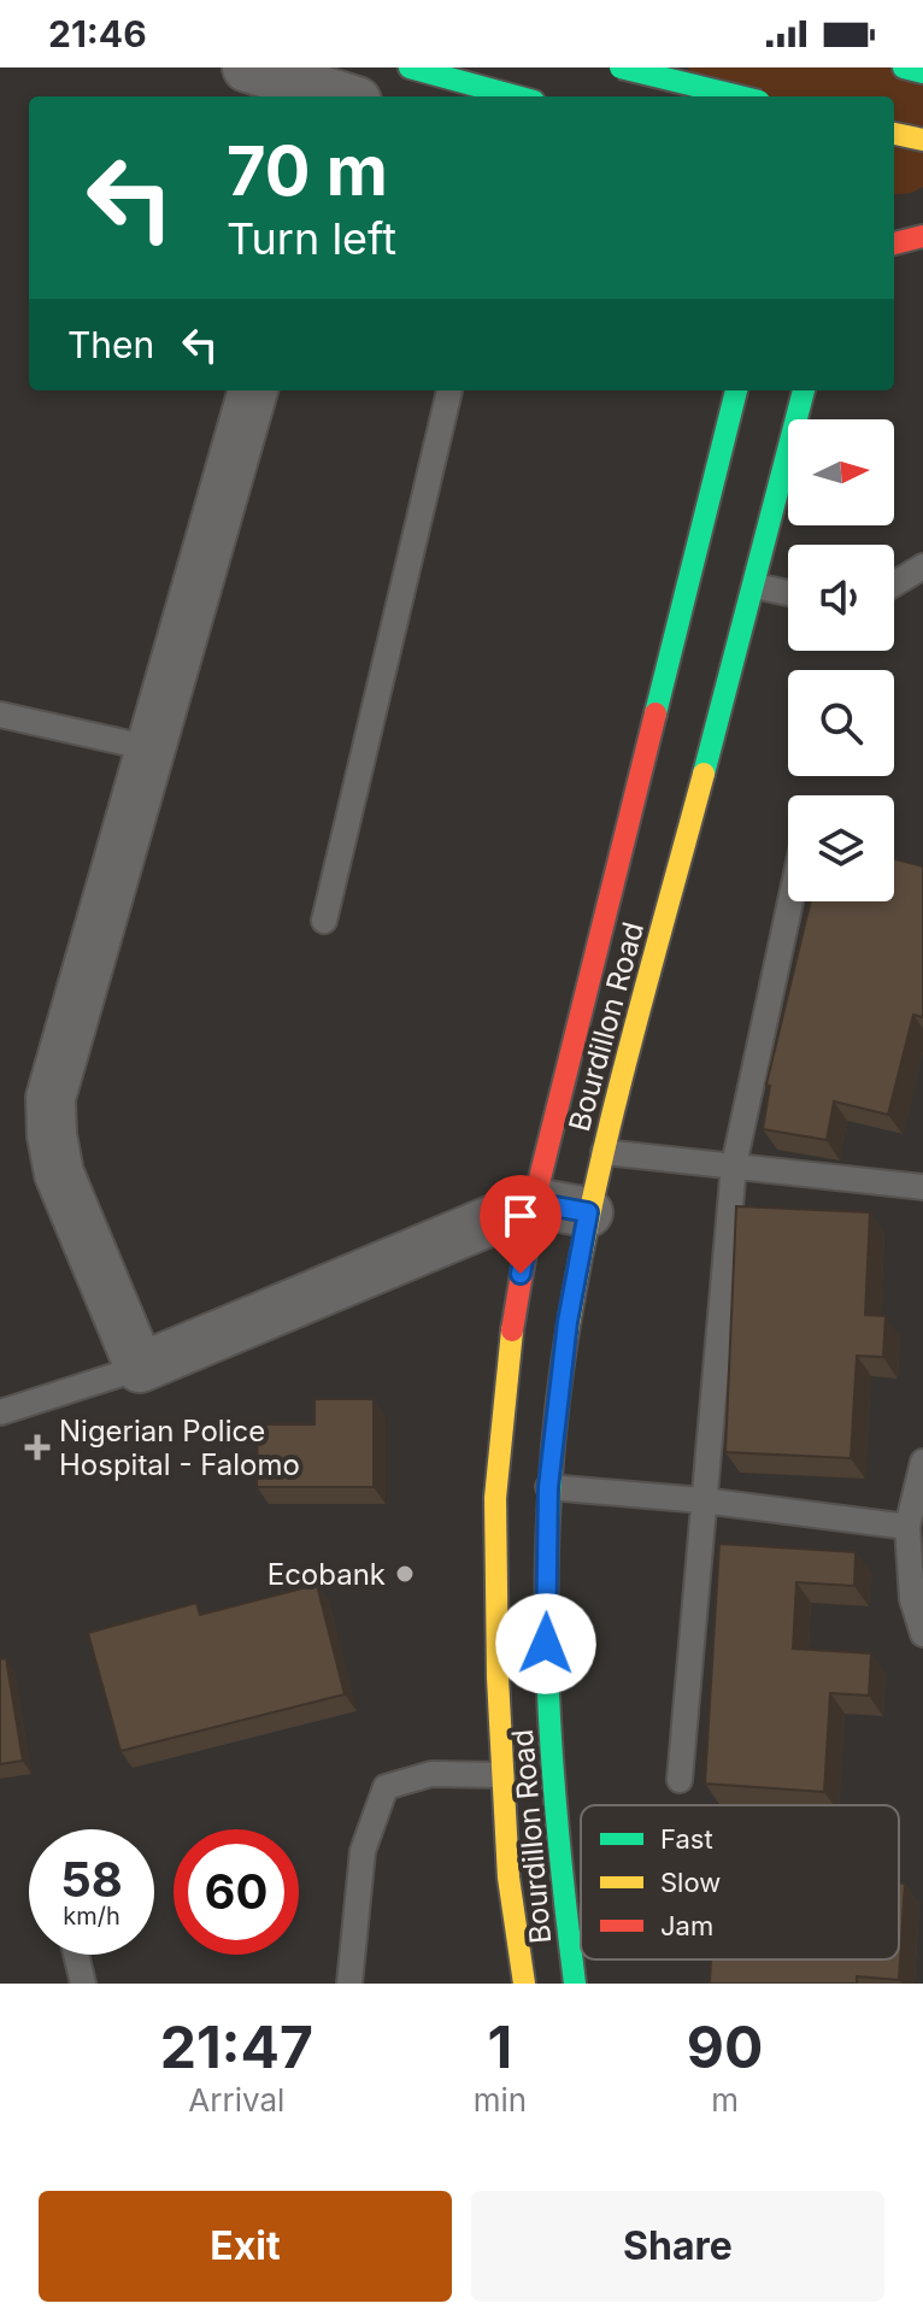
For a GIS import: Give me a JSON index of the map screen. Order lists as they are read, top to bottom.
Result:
{
  "streets": {
    "main road": ["Bourdillon Road"]
  },
  "places": {
    "health": ["Nigerian Police Hospital - Falomo"],
    "other": ["Ecobank"]
  },
  "legend": ["Fast", "Slow", "Jam"],
  "north": "right",
  "page": {
    "status": "21:46",
    "turn": ["70 m", "Turn left"],
    "then": "Then",
    "speed": "58 km/h",
    "limit": "60",
    "eta": [
      "21:47",
      "Arrival",
      "1",
      "min",
      "90",
      "m"
    ],
    "buttons": ["Exit", "Share"]
  }
}
